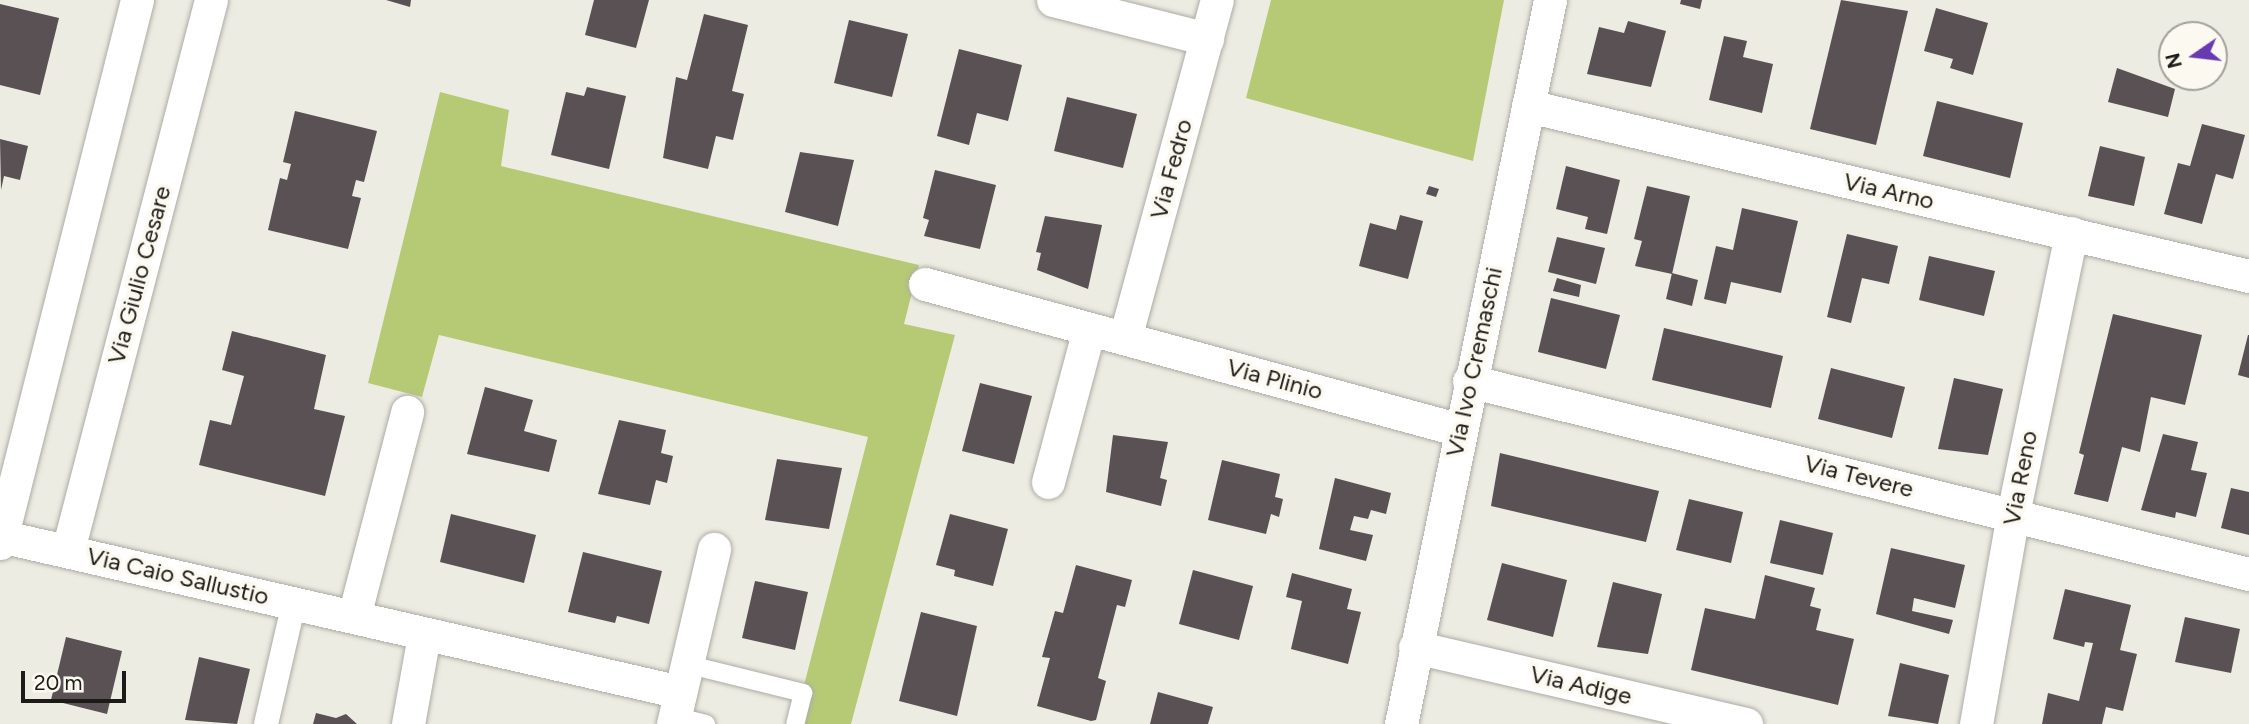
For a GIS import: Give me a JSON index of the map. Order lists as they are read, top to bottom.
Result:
{
  "streets": {
    "street": [
      "Via Fedro",
      "Via Arno",
      "Via Giulio Cesare",
      "Via Ivo Cremaschi",
      "Via Plinio",
      "Via Tevere",
      "Via Reno",
      "Via Caio Sallustio",
      "Via Adige"
    ]
  },
  "crossings": [
    ["Via Fedro", "Via Plinio"],
    ["Via Arno", "Via Ivo Cremaschi"],
    ["Via Arno", "Via Reno"],
    ["Via Giulio Cesare", "Via Caio Sallustio"],
    ["Via Ivo Cremaschi", "Via Plinio"],
    ["Via Ivo Cremaschi", "Via Tevere"],
    ["Via Ivo Cremaschi", "Via Adige"],
    ["Via Tevere", "Via Reno"]
  ],
  "scale_bar": "20 m",
  "north": "left"
}
